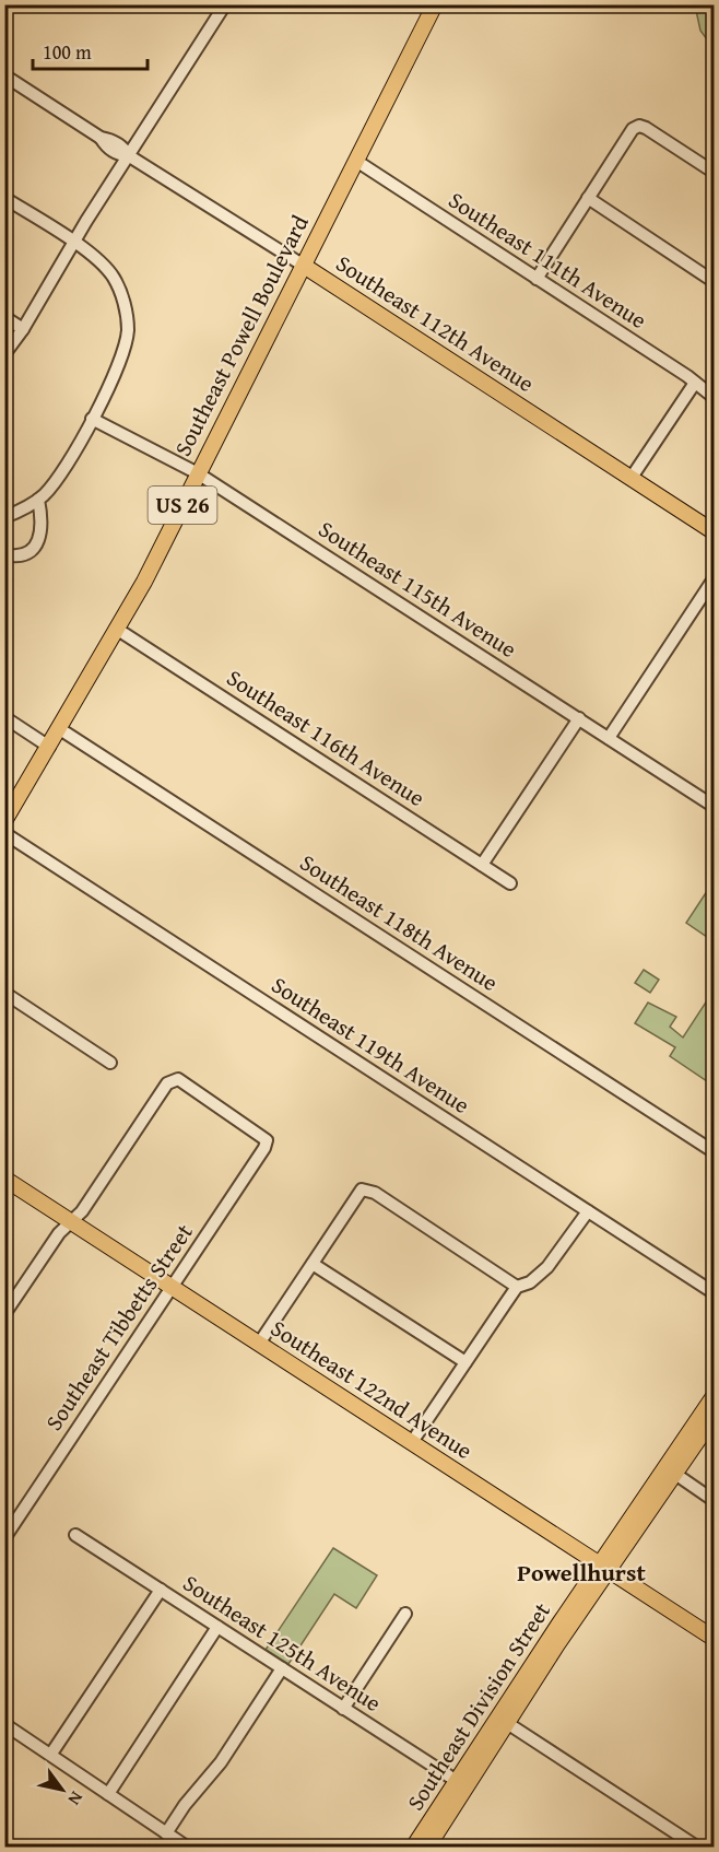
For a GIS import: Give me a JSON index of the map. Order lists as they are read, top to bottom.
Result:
{
  "streets": {
    "main road": [
      "Southeast 112th Avenue",
      "Southeast Powell Boulevard",
      "US 26",
      "Southeast 122nd Avenue",
      "Southeast Division Street"
    ],
    "street": [
      "Southeast 111th Avenue",
      "Southeast 115th Avenue",
      "Southeast 116th Avenue",
      "Southeast 118th Avenue",
      "Southeast 119th Avenue",
      "Southeast Tibbetts Street",
      "Southeast 125th Avenue"
    ]
  },
  "crossings": [
    ["Southeast 111th Avenue", "Southeast Powell Boulevard"],
    ["Southeast 112th Avenue", "Southeast Powell Boulevard"],
    ["Southeast Powell Boulevard", "Southeast 115th Avenue"],
    ["Southeast Powell Boulevard", "Southeast 116th Avenue"],
    ["Southeast Powell Boulevard", "Southeast 118th Avenue"],
    ["Southeast Tibbetts Street", "Southeast 122nd Avenue"],
    ["Southeast 122nd Avenue", "Southeast Division Street"],
    ["Southeast 125th Avenue", "Southeast Division Street"]
  ],
  "districts": ["Powellhurst"],
  "scale_bar": "100 m",
  "north": "bottom right"
}
